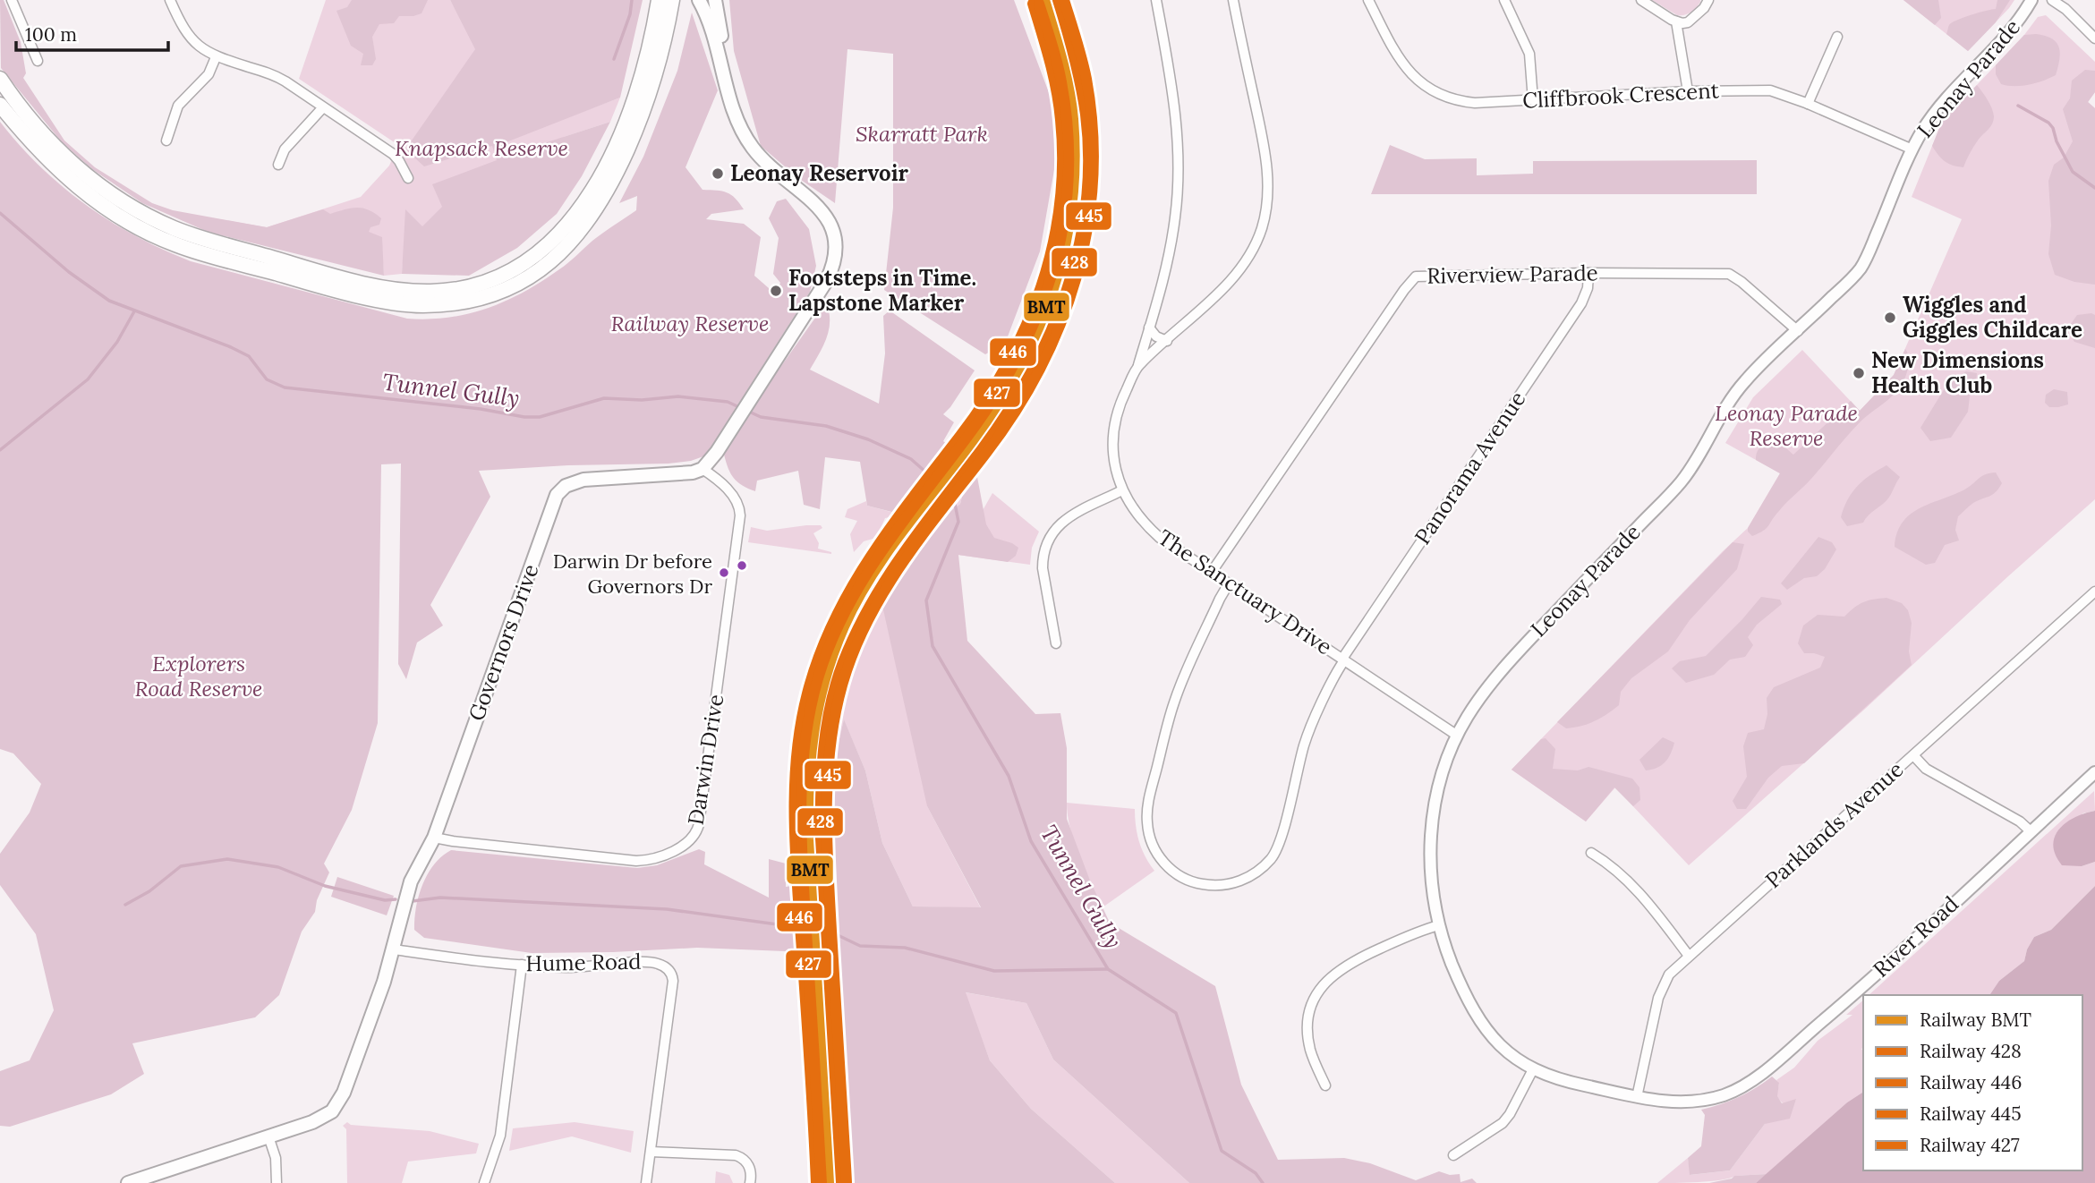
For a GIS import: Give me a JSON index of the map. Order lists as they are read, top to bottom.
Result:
{
  "streets": {
    "main road": ["Governors Drive"],
    "street": [
      "Leonay Parade",
      "Cliffbrook Crescent",
      "Riverview Parade",
      "Panorama Avenue",
      "The Sanctuary Drive",
      "Darwin Drive",
      "Parklands Avenue",
      "River Road",
      "Hume Road"
    ]
  },
  "crossings": [
    ["Leonay Parade", "Cliffbrook Crescent"],
    ["Leonay Parade", "Riverview Parade"],
    ["Leonay Parade", "The Sanctuary Drive"],
    ["Leonay Parade", "Parklands Avenue"],
    ["Leonay Parade", "River Road"],
    ["Riverview Parade", "Panorama Avenue"],
    ["Riverview Parade", "The Sanctuary Drive"],
    ["Panorama Avenue", "The Sanctuary Drive"],
    ["Governors Drive", "Darwin Drive"],
    ["Governors Drive", "Hume Road"]
  ],
  "water": ["Tunnel Gully"],
  "parks": [
    "Skarratt Park",
    "Knapsack Reserve",
    "Railway Reserve",
    "Leonay Parade Reserve",
    "Explorers Road Reserve"
  ],
  "places": [
    "Leonay Reservoir",
    "Footsteps in Time. Lapstone Marker",
    "Wiggles and Giggles Childcare",
    "New Dimensions Health Club",
    "Darwin Dr before Governors Dr"
  ],
  "lines": [
    "rail line BMT",
    "rail line 428",
    "rail line 445",
    "rail line 446",
    "rail line 427"
  ],
  "legend": [
    "Railway BMT",
    "Railway 428",
    "Railway 446",
    "Railway 445",
    "Railway 427"
  ],
  "scale_bar": "100 m"
}
